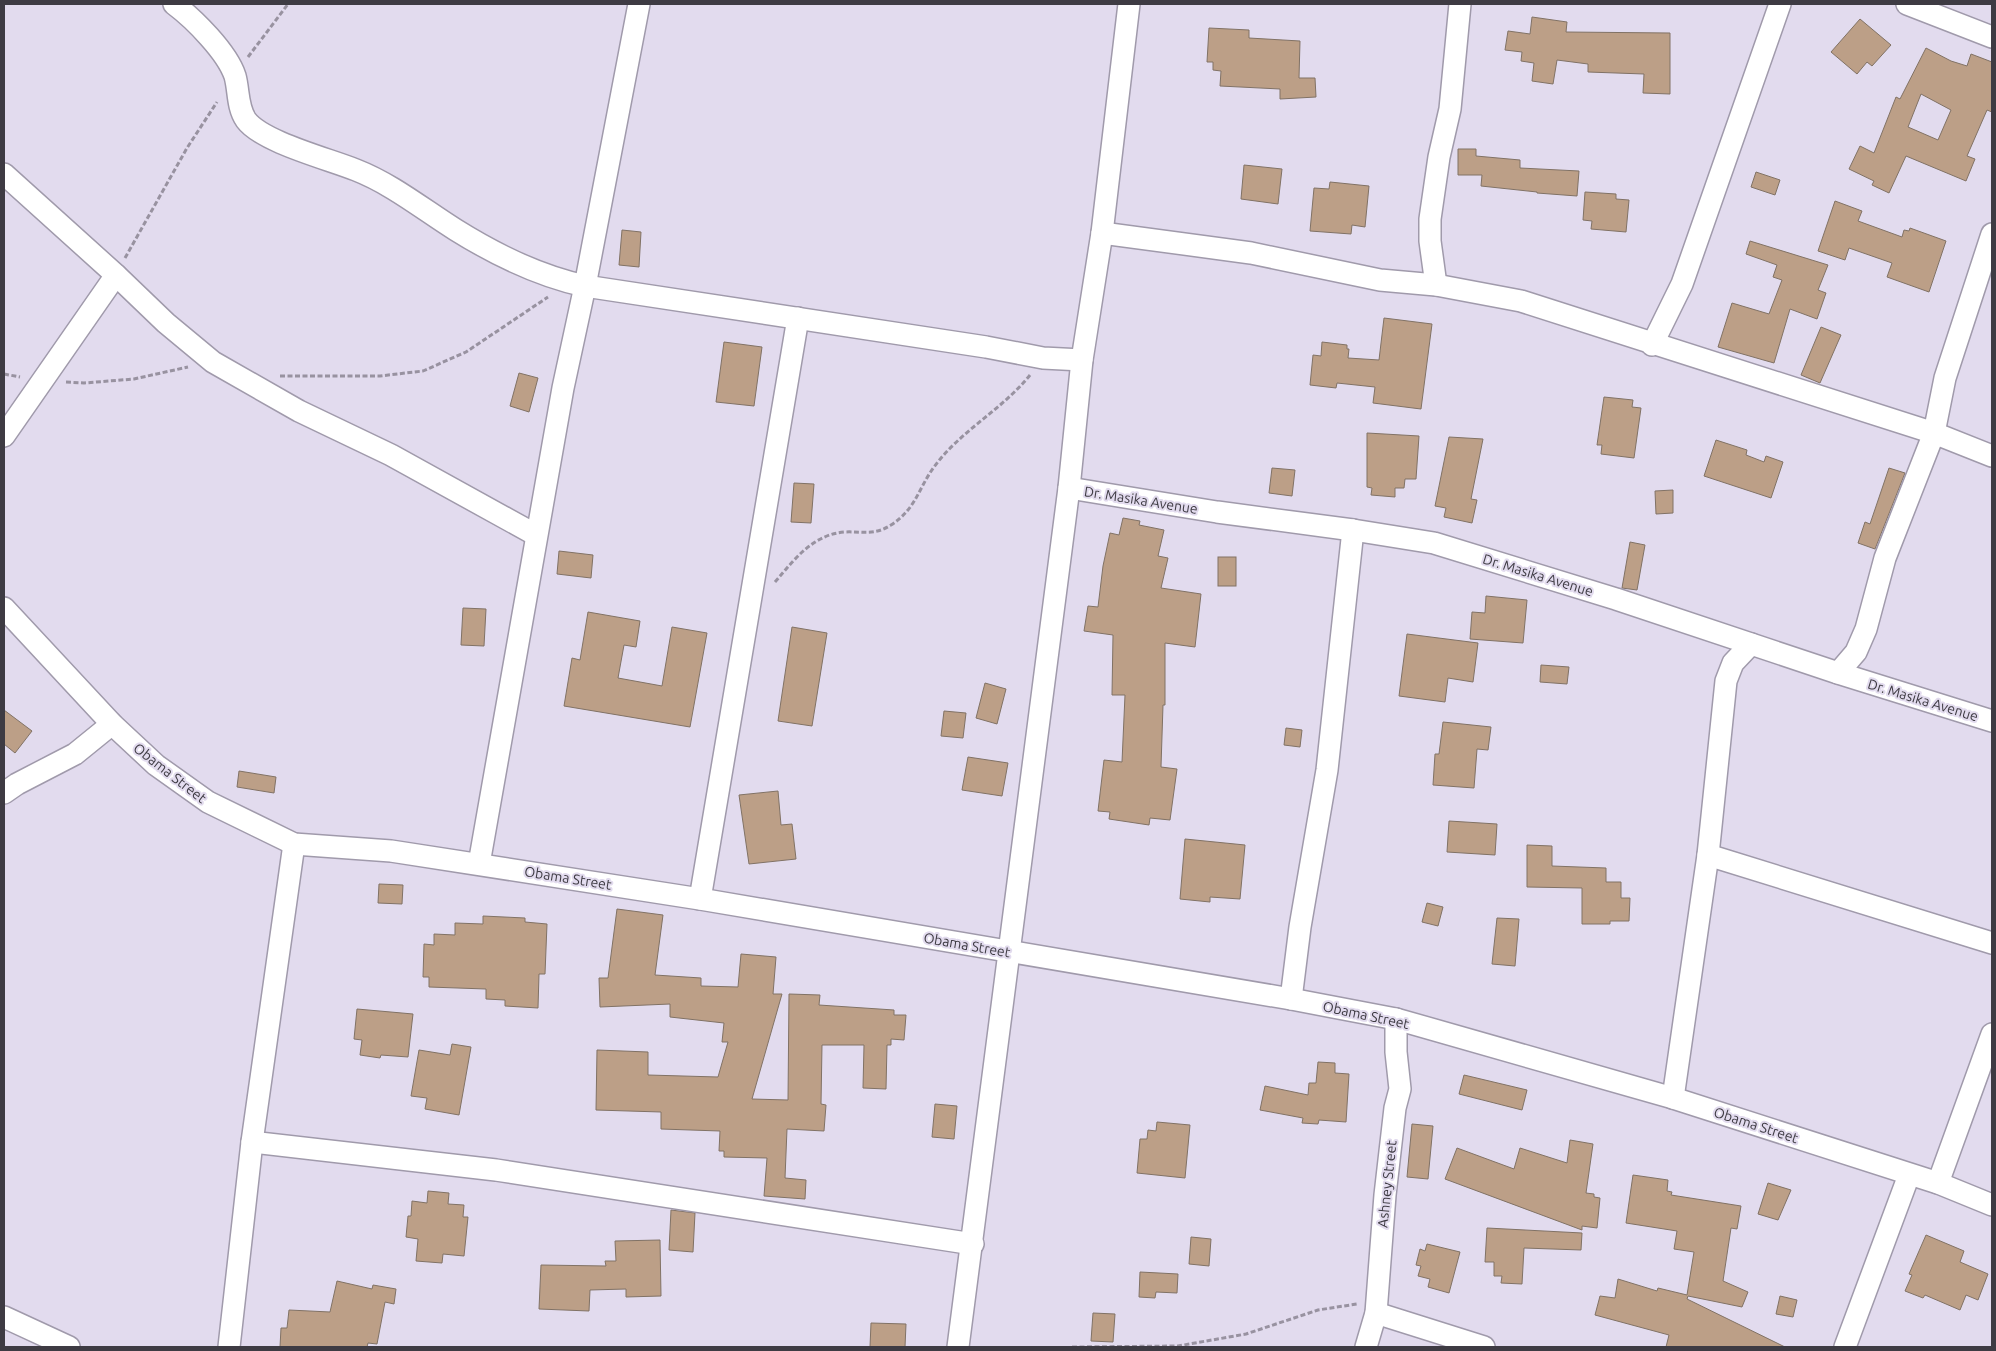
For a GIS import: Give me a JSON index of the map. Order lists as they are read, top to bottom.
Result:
{
  "streets": {
    "street": ["Dr. Masika Avenue", "Obama Street", "Ashney Street"]
  },
  "crossings": [
    ["Obama Street", "Ashney Street"]
  ]
}
